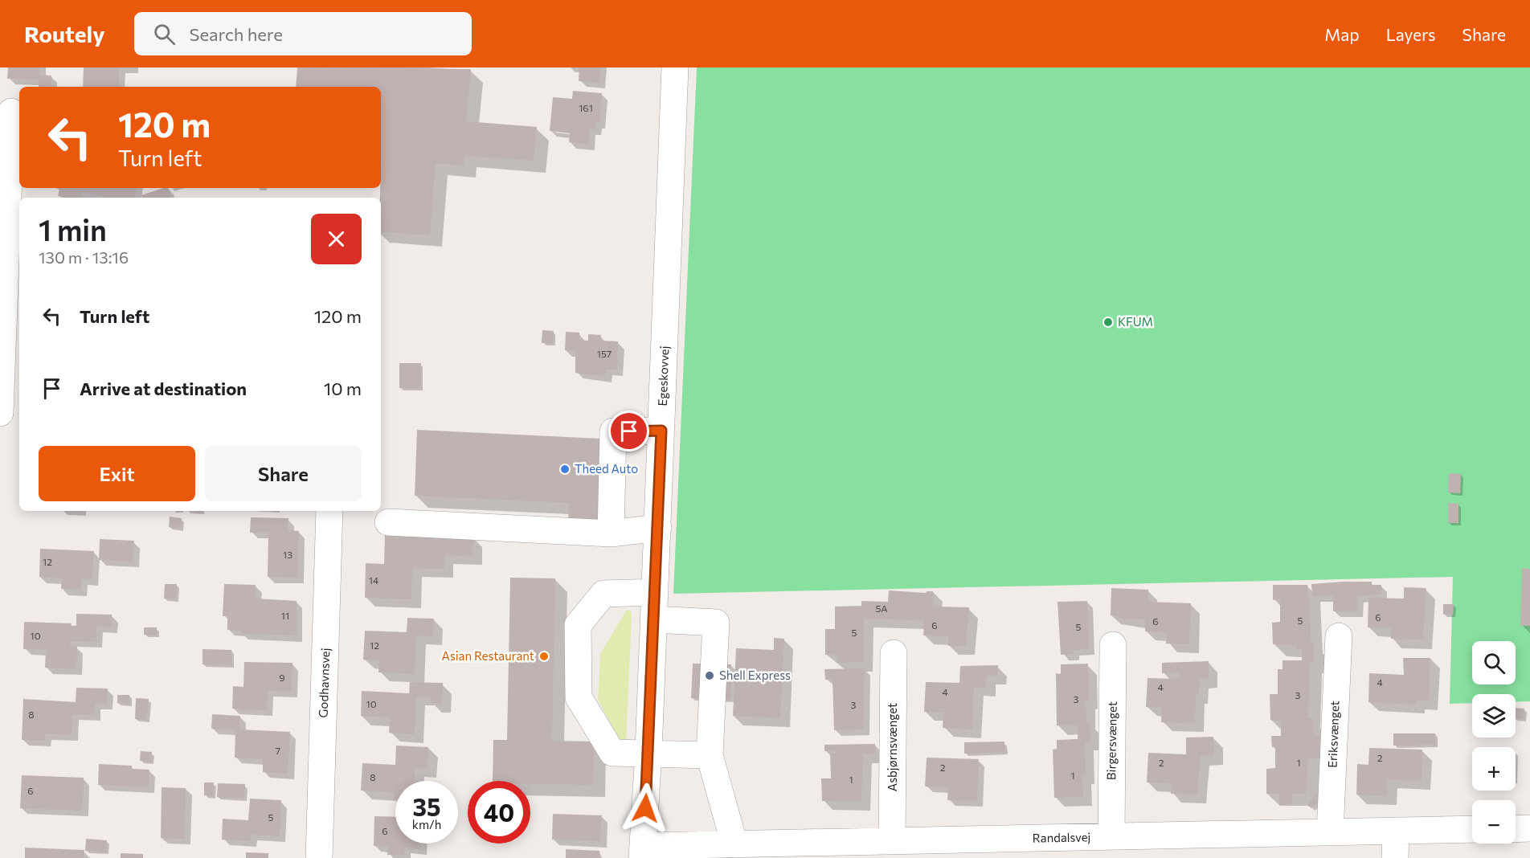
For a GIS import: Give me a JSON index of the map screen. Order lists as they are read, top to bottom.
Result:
{
  "streets": {
    "street": [
      "Egeskovvej",
      "Godhavnsvej",
      "Eriksvænget",
      "Birgersvænget",
      "Asbjørnsvænget",
      "Randalsvej"
    ]
  },
  "crossings": [
    ["Egeskovvej", "Randalsvej"],
    ["Eriksvænget", "Randalsvej"],
    ["Birgersvænget", "Randalsvej"],
    ["Asbjørnsvænget", "Randalsvej"]
  ],
  "places": [
    "KFUM",
    "Theed Auto",
    "Asian Restaurant",
    "Shell Express"
  ],
  "house_numbers": [
    "161",
    "157",
    "13",
    "12",
    "14",
    "5A",
    "11",
    "6",
    "5",
    "6",
    "6",
    "5",
    "5",
    "10",
    "12",
    "9",
    "4",
    "4",
    "4",
    "3",
    "3",
    "10",
    "3",
    "8",
    "7",
    "2",
    "2",
    "1",
    "2",
    "1",
    "8",
    "1",
    "6",
    "5",
    "6"
  ],
  "page": {
    "header": "Routely",
    "search": "Search here",
    "nav": ["Map", "Layers", "Share"],
    "turn": ["120 m", "Turn left"],
    "heading": ["1 min", "130 m · 13:16"],
    "list": [
      {
        "name": "Turn left",
        "value": "120 m"
      },
      {
        "name": "Arrive at destination",
        "value": "10 m"
      }
    ],
    "buttons": ["Exit", "Share"],
    "map_buttons": ["+", "−"],
    "speed": "35 km/h",
    "limit": "40"
  }
}
